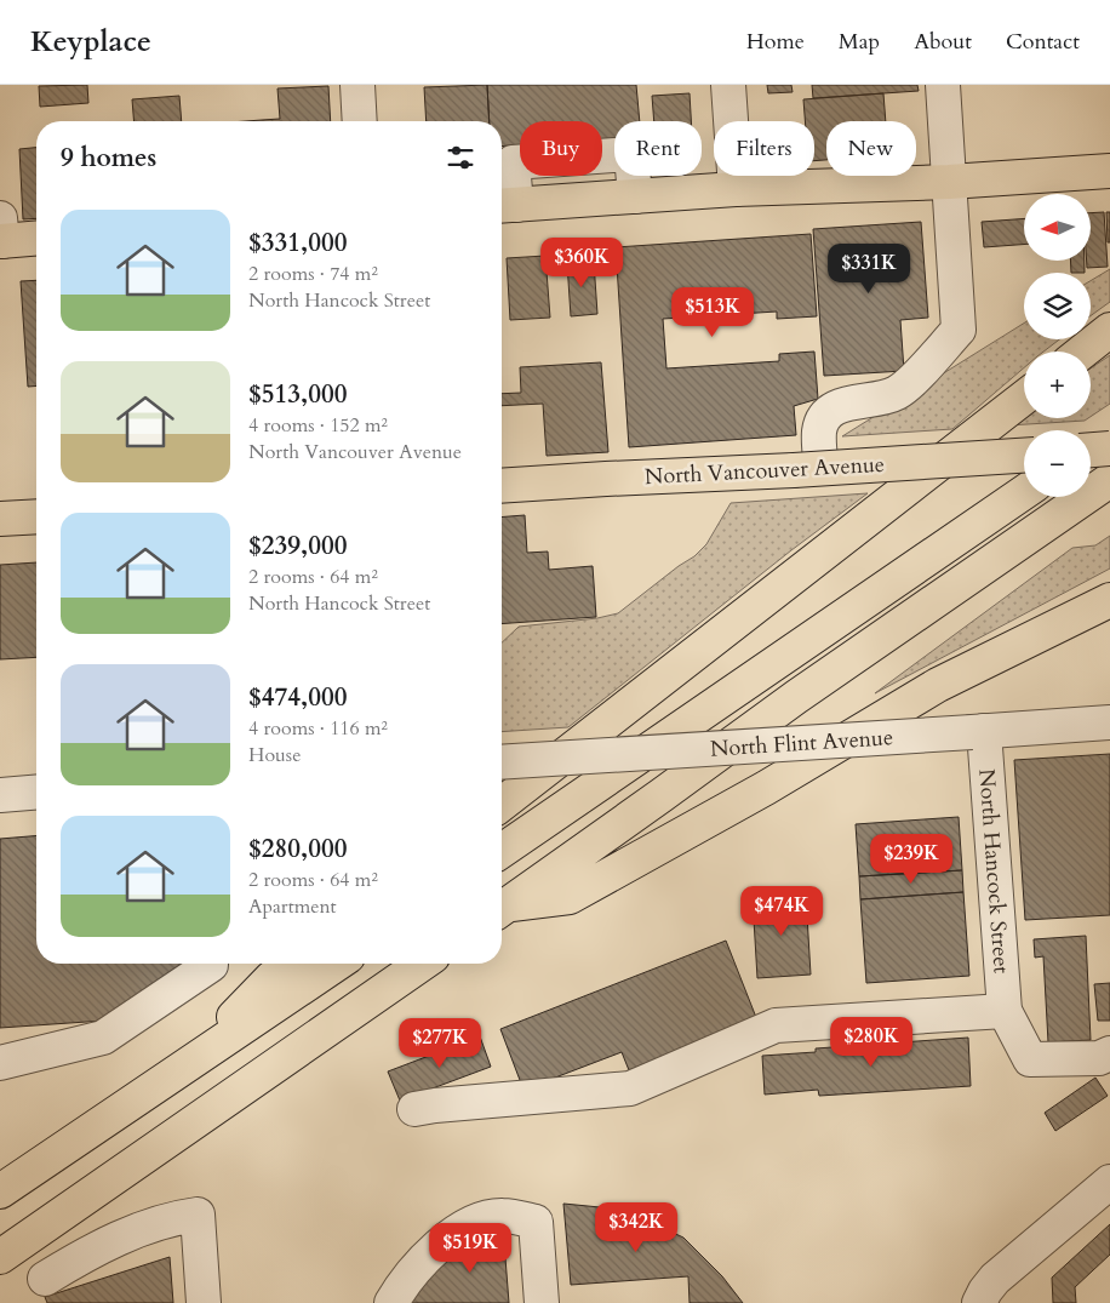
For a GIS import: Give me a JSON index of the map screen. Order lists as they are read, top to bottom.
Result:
{
  "streets": {
    "main road": ["North Vancouver Avenue"],
    "street": ["North Flint Avenue", "North Hancock Street"]
  },
  "crossings": [
    ["North Flint Avenue", "North Hancock Street"]
  ],
  "north": "left",
  "page": {
    "header": "Keyplace",
    "nav": [
      "Home",
      "Map",
      "About",
      "Contact"
    ],
    "chip": [
      "Buy",
      "Rent",
      "Filters",
      "New"
    ],
    "heading": "9 homes",
    "map_buttons": ["+", "−"],
    "list": [
      {
        "name": "$331,000",
        "note": "2 rooms · 74 m² · North Hancock Street"
      },
      {
        "name": "$513,000",
        "note": "4 rooms · 152 m² · North Vancouver Avenue"
      },
      {
        "name": "$239,000",
        "note": "2 rooms · 64 m² · North Hancock Street"
      },
      {
        "name": "$474,000",
        "note": "4 rooms · 116 m² · House"
      },
      {
        "name": "$280,000",
        "note": "2 rooms · 64 m² · Apartment"
      }
    ],
    "price": [
      "$360K",
      "$331K",
      "$513K",
      "$239K",
      "$474K",
      "$280K",
      "$277K",
      "$342K",
      "$519K"
    ]
  }
}
